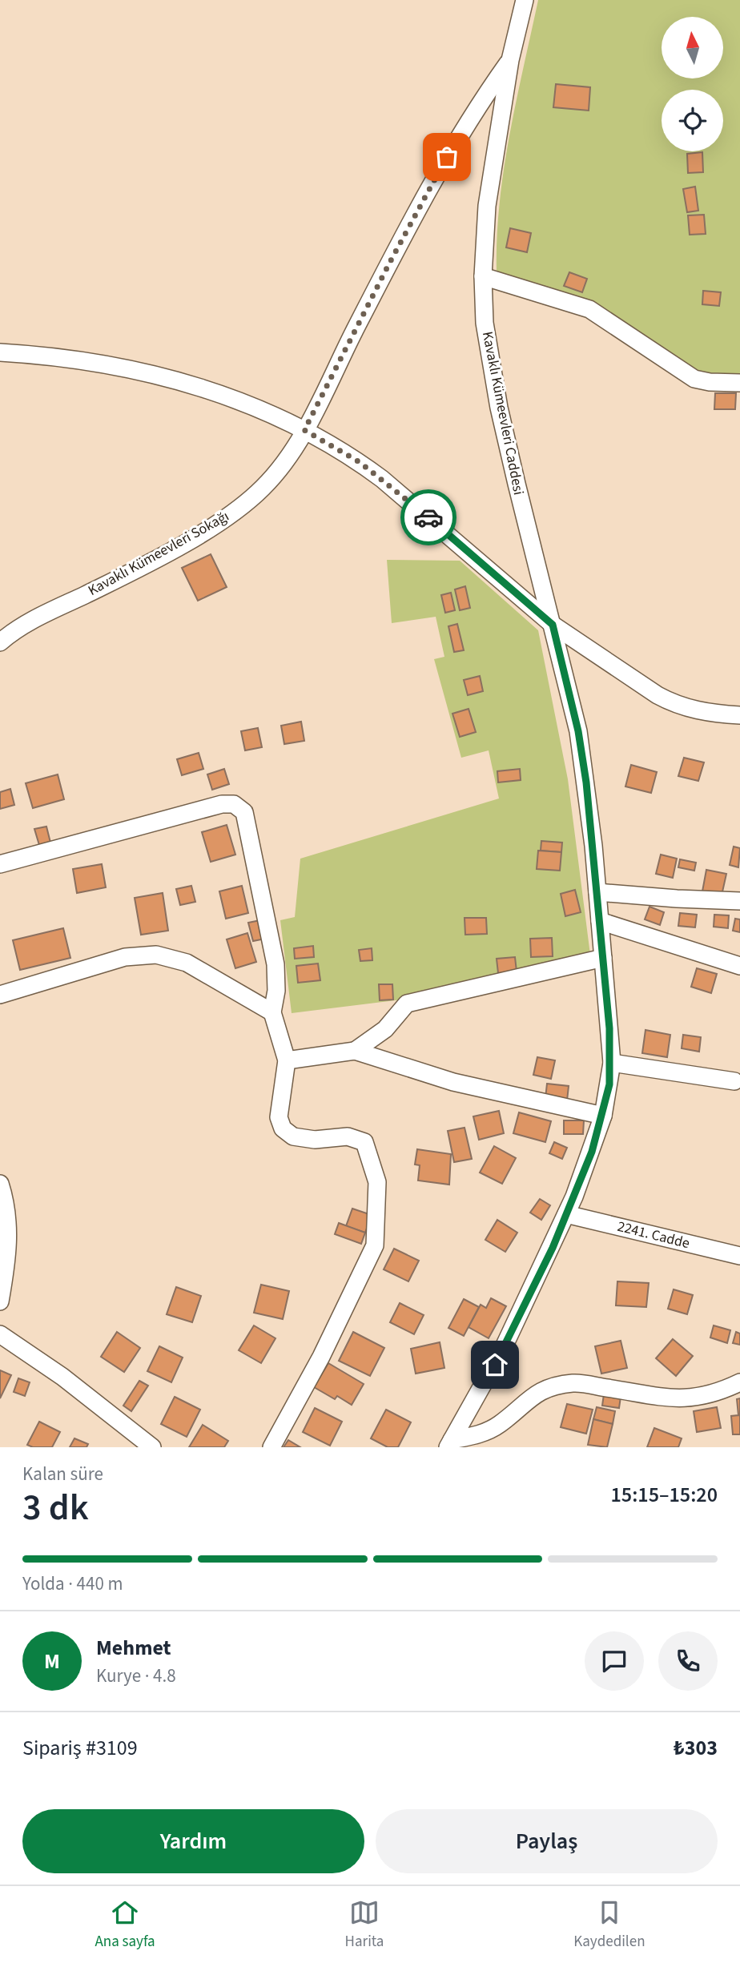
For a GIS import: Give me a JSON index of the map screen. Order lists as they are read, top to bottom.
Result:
{
  "streets": {
    "street": ["Kavaklı Kümeevleri Caddesi", "Kavaklı Kümeevleri Sokağı", "2241. Cadde"]
  },
  "crossings": [
    ["Kavaklı Kümeevleri Caddesi", "Kavaklı Kümeevleri Sokağı"],
    ["Kavaklı Kümeevleri Caddesi", "2241. Cadde"]
  ],
  "north": "top",
  "page": {
    "heading": ["3 dk", "Kalan süre", "15:15–15:20"],
    "panel": [
      "Mehmet",
      "Kurye · 4.8",
      "Sipariş #3109",
      "₺303"
    ],
    "bar": "Yolda · 440 m",
    "round": "M",
    "buttons": ["Yardım", "Paylaş"],
    "tabs": ["Ana sayfa", "Harita", "Kaydedilen"]
  }
}
